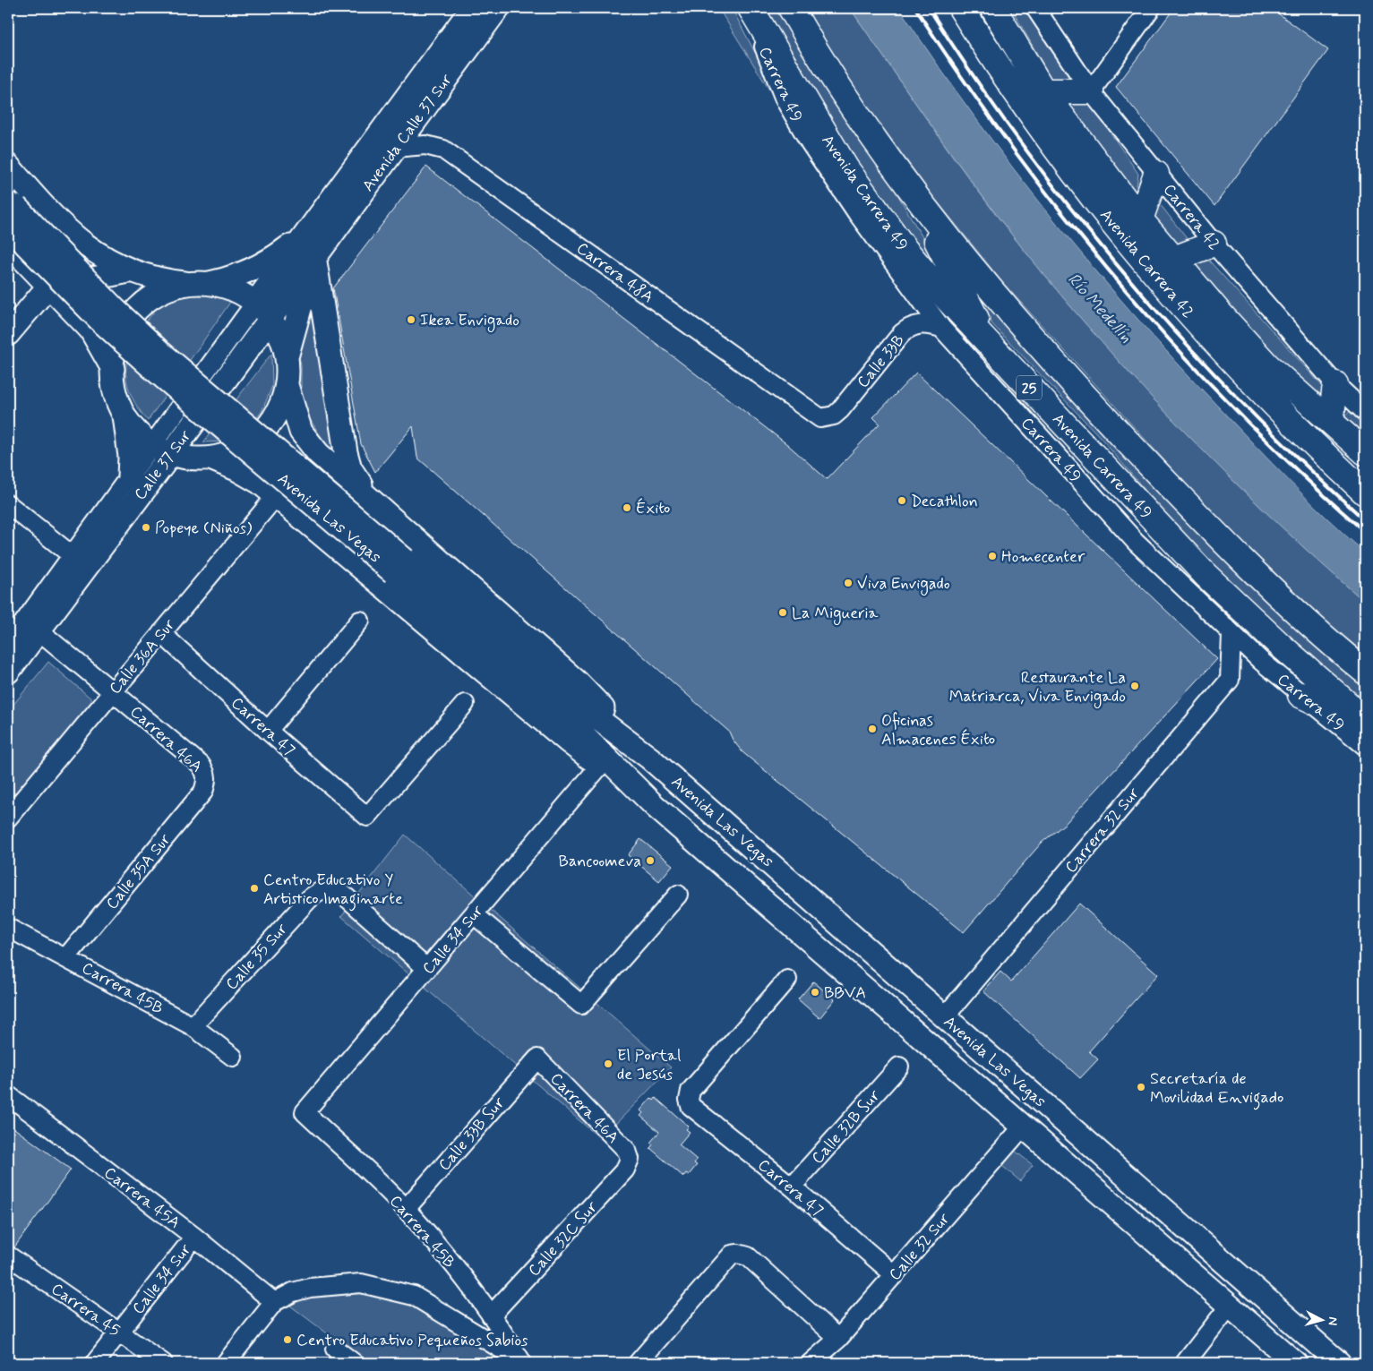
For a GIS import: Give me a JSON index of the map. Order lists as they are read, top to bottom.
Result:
{
  "streets": {
    "highway": ["Avenida Carrera 49", "Avenida Carrera 42", "25"],
    "main road": ["Avenida Calle 37 Sur", "Calle 37 Sur", "Avenida Las Vegas"],
    "street": [
      "Carrera 49",
      "Carrera 42",
      "Carrera 48A",
      "Calle 33B",
      "Calle 36A Sur",
      "Carrera 47",
      "Carrera 46A",
      "Carrera 32 Sur",
      "Calle 35A Sur",
      "Calle 34 Sur",
      "Calle 35 Sur",
      "Carrera 45B",
      "Calle 32B Sur",
      "Calle 33B Sur",
      "Carrera 45A",
      "Calle 32C Sur",
      "Calle 32 Sur",
      "Carrera 45"
    ]
  },
  "crossings": [
    ["Carrera 49", "Avenida Carrera 49"],
    ["Carrera 49", "Calle 33B"],
    ["Carrera 49", "Carrera 32 Sur"],
    ["Avenida Calle 37 Sur", "Carrera 48A"],
    ["Avenida Calle 37 Sur", "Calle 37 Sur"],
    ["Carrera 48A", "Calle 33B"],
    ["Calle 37 Sur", "Avenida Las Vegas"],
    ["Calle 37 Sur", "Carrera 46A"],
    ["Avenida Las Vegas", "Calle 36A Sur"],
    ["Avenida Las Vegas", "Carrera 32 Sur"],
    ["Avenida Las Vegas", "Calle 34 Sur"],
    ["Avenida Las Vegas", "Calle 32 Sur"],
    ["Calle 36A Sur", "Carrera 47"],
    ["Calle 36A Sur", "Carrera 46A"],
    ["Carrera 47", "Calle 32B Sur"],
    ["Carrera 47", "Calle 32 Sur"],
    ["Carrera 46A", "Calle 35A Sur"],
    ["Carrera 46A", "Calle 33B Sur"],
    ["Carrera 46A", "Calle 32C Sur"],
    ["Calle 35A Sur", "Carrera 45B"],
    ["Calle 34 Sur", "Calle 35 Sur"],
    ["Calle 34 Sur", "Carrera 45B"],
    ["Calle 34 Sur", "Carrera 45A"],
    ["Calle 34 Sur", "Carrera 45"],
    ["Calle 35 Sur", "Carrera 45B"],
    ["Carrera 45B", "Calle 33B Sur"],
    ["Carrera 45B", "Calle 32C Sur"]
  ],
  "water": ["Río Medellín"],
  "places": [
    "Ikea Envigado",
    "Decathlon",
    "Éxito",
    "Popeye (Niños)",
    "Homecenter",
    "Viva Envigado",
    "La Migueria",
    "Restaurante La Matriarca, Viva Envigado",
    "Oficinas Almacenes Éxito",
    "Bancoomeva",
    "Centro Educativo Y Artistico Imaginarte",
    "BBVA",
    "El Portal de Jesús",
    "Secretaría de Movilidad Envigado",
    "Centro Educativo Pequeños Sabios"
  ],
  "north": "right"
}
